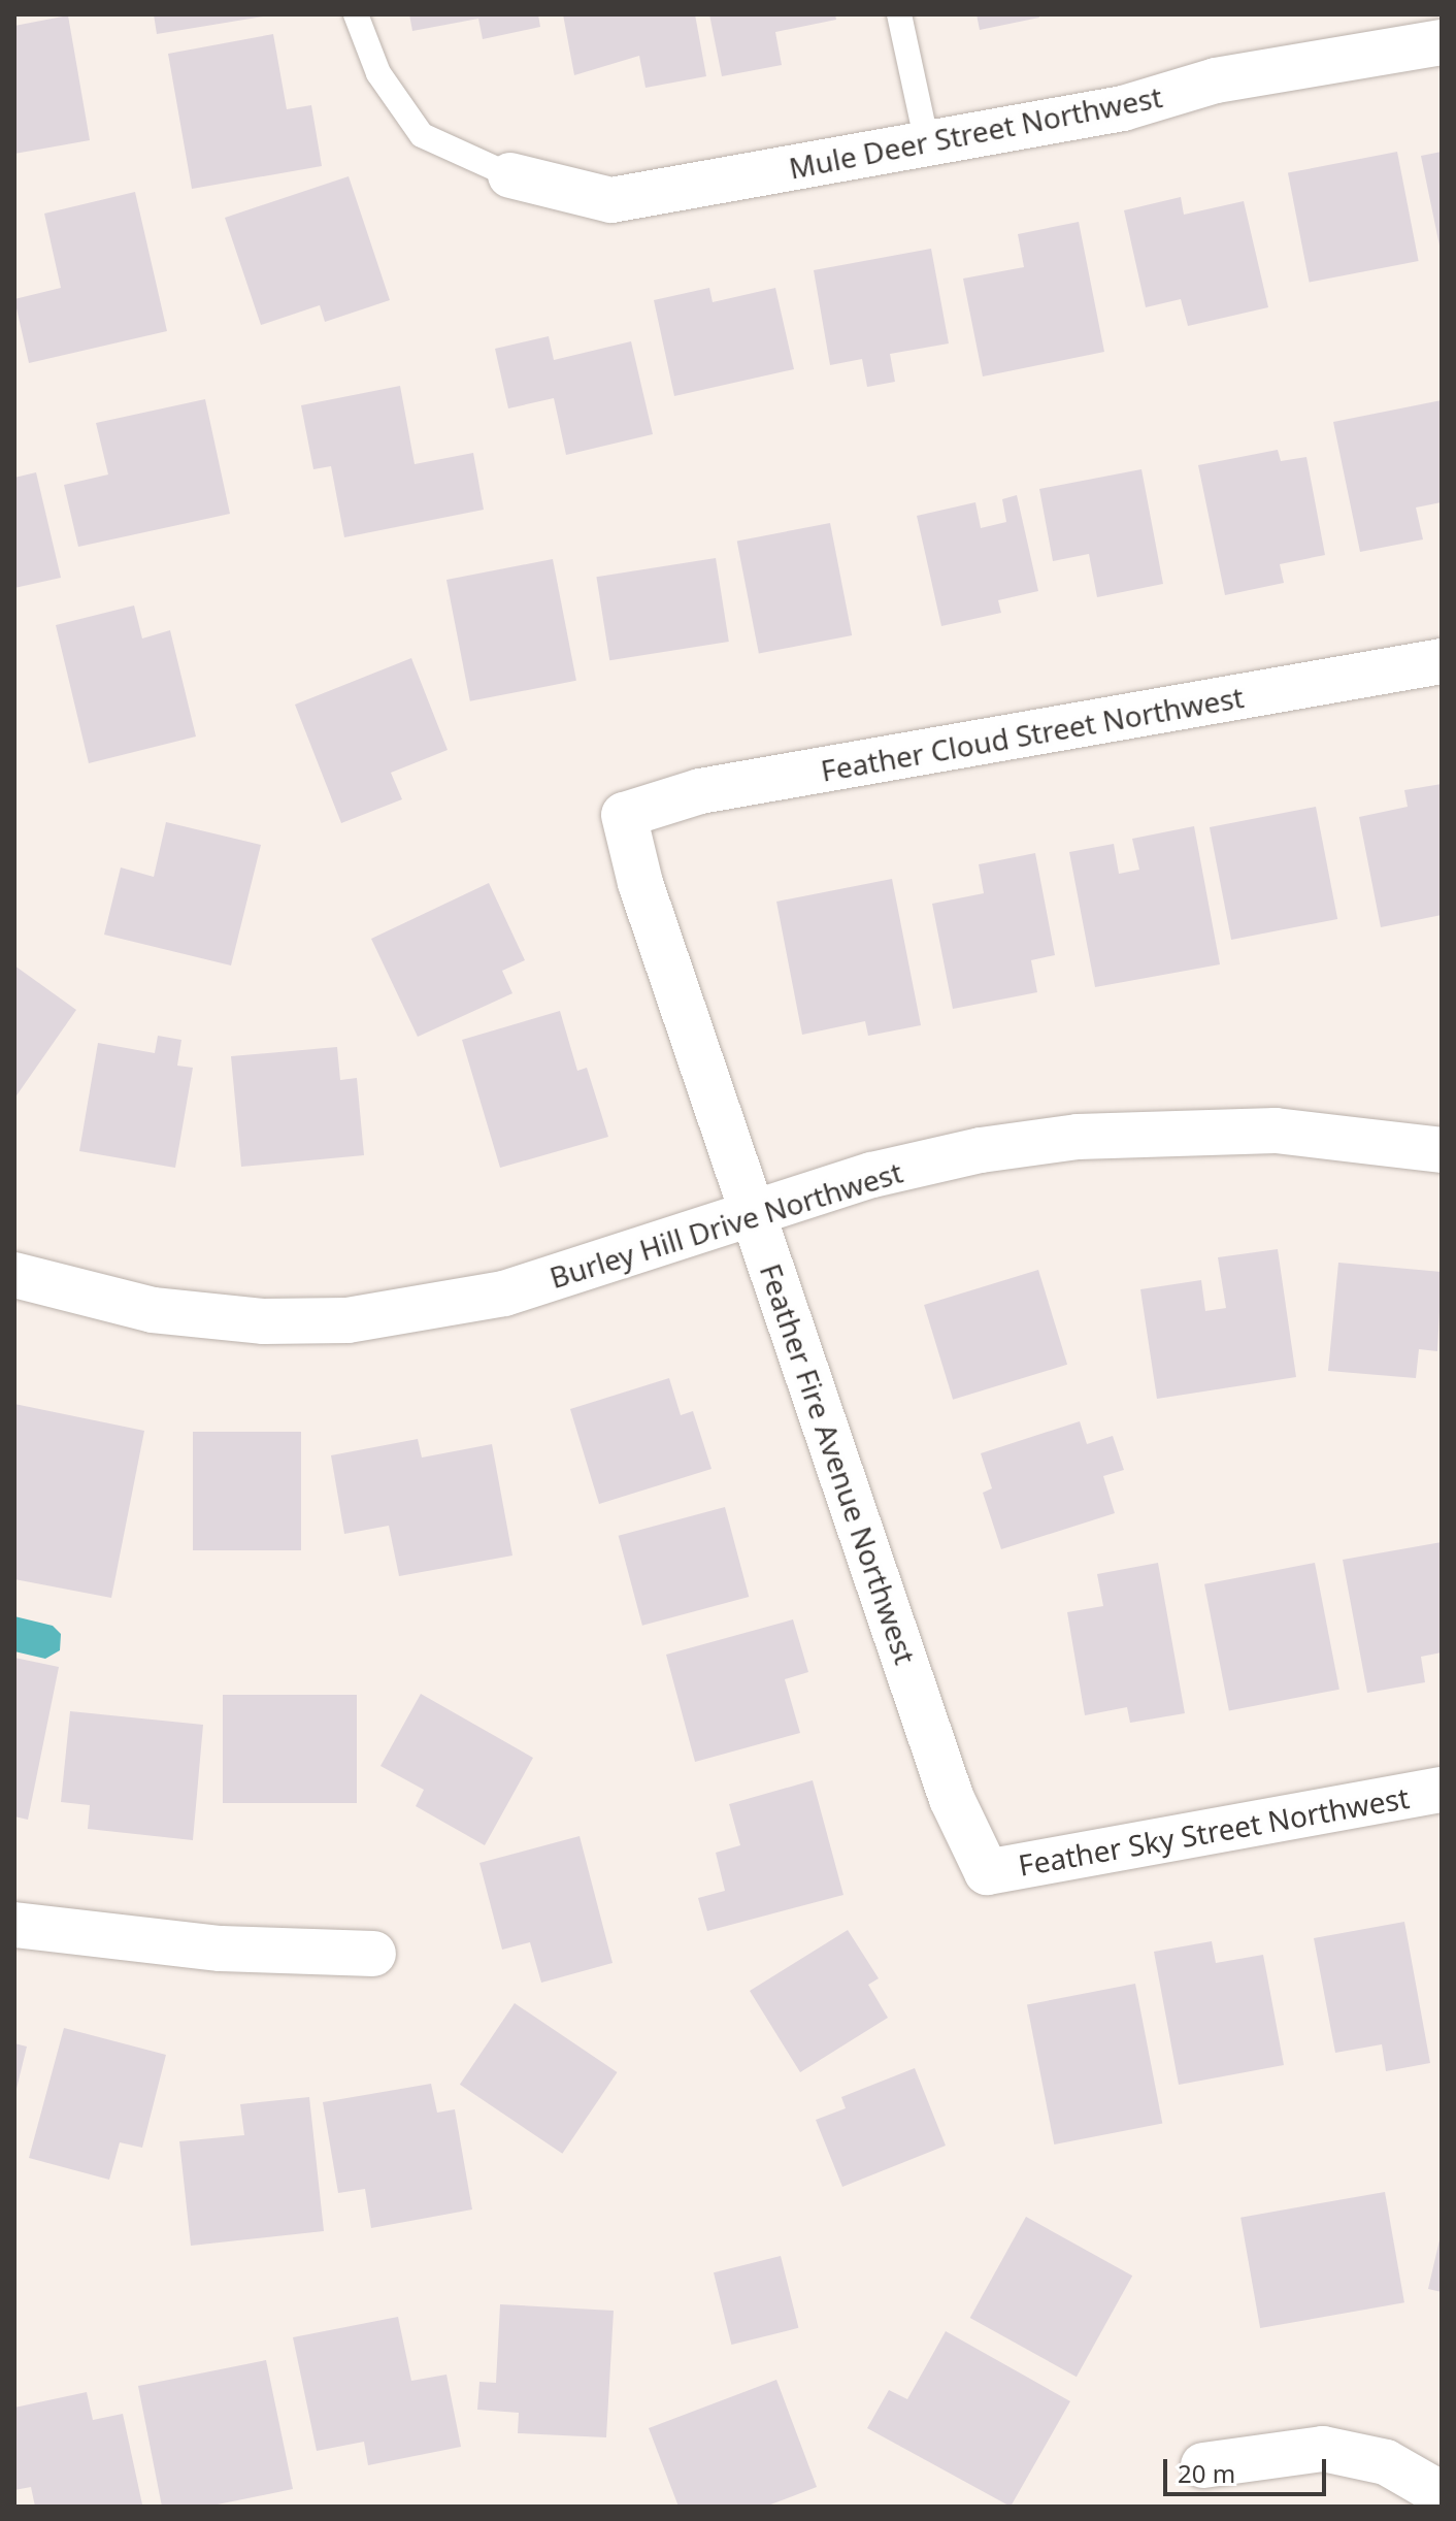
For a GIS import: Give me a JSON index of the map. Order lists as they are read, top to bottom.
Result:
{
  "streets": {
    "street": [
      "Mule Deer Street Northwest",
      "Feather Cloud Street Northwest",
      "Burley Hill Drive Northwest",
      "Feather Fire Avenue Northwest",
      "Feather Sky Street Northwest"
    ]
  },
  "crossings": [
    ["Feather Cloud Street Northwest", "Feather Fire Avenue Northwest"],
    ["Burley Hill Drive Northwest", "Feather Fire Avenue Northwest"],
    ["Feather Fire Avenue Northwest", "Feather Sky Street Northwest"]
  ],
  "scale_bar": "20 m"
}
